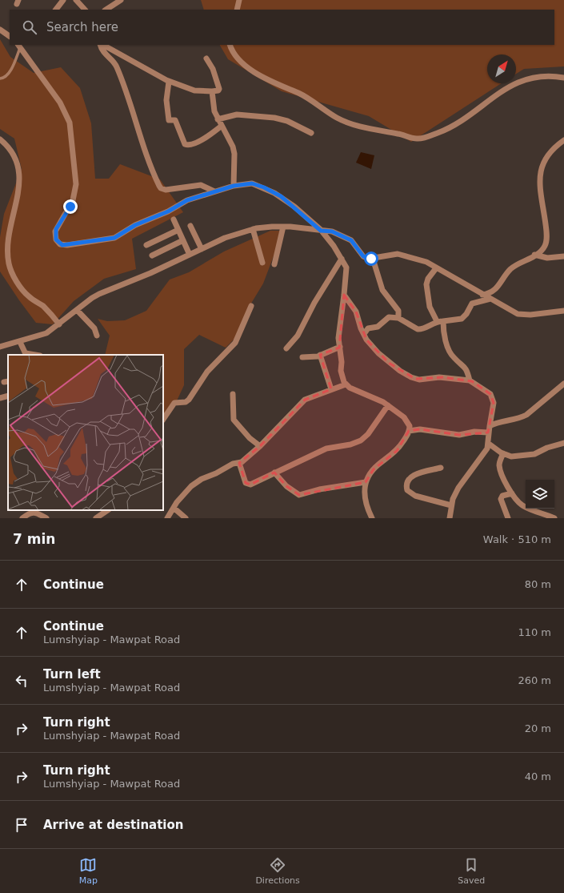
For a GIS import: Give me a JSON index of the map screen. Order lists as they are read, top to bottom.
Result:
{
  "north": "top right",
  "page": {
    "search": "Search here",
    "heading": ["7 min", "Walk · 510 m"],
    "list": [
      ["Continue", "80 m"],
      ["Continue", "Lumshyiap - Mawpat Road", "110 m"],
      ["Turn left", "Lumshyiap - Mawpat Road", "260 m"],
      ["Turn right", "Lumshyiap - Mawpat Road", "20 m"],
      ["Turn right", "Lumshyiap - Mawpat Road", "40 m"],
      "Arrive at destination"
    ],
    "nav": ["Map", "Directions", "Saved"]
  }
}
